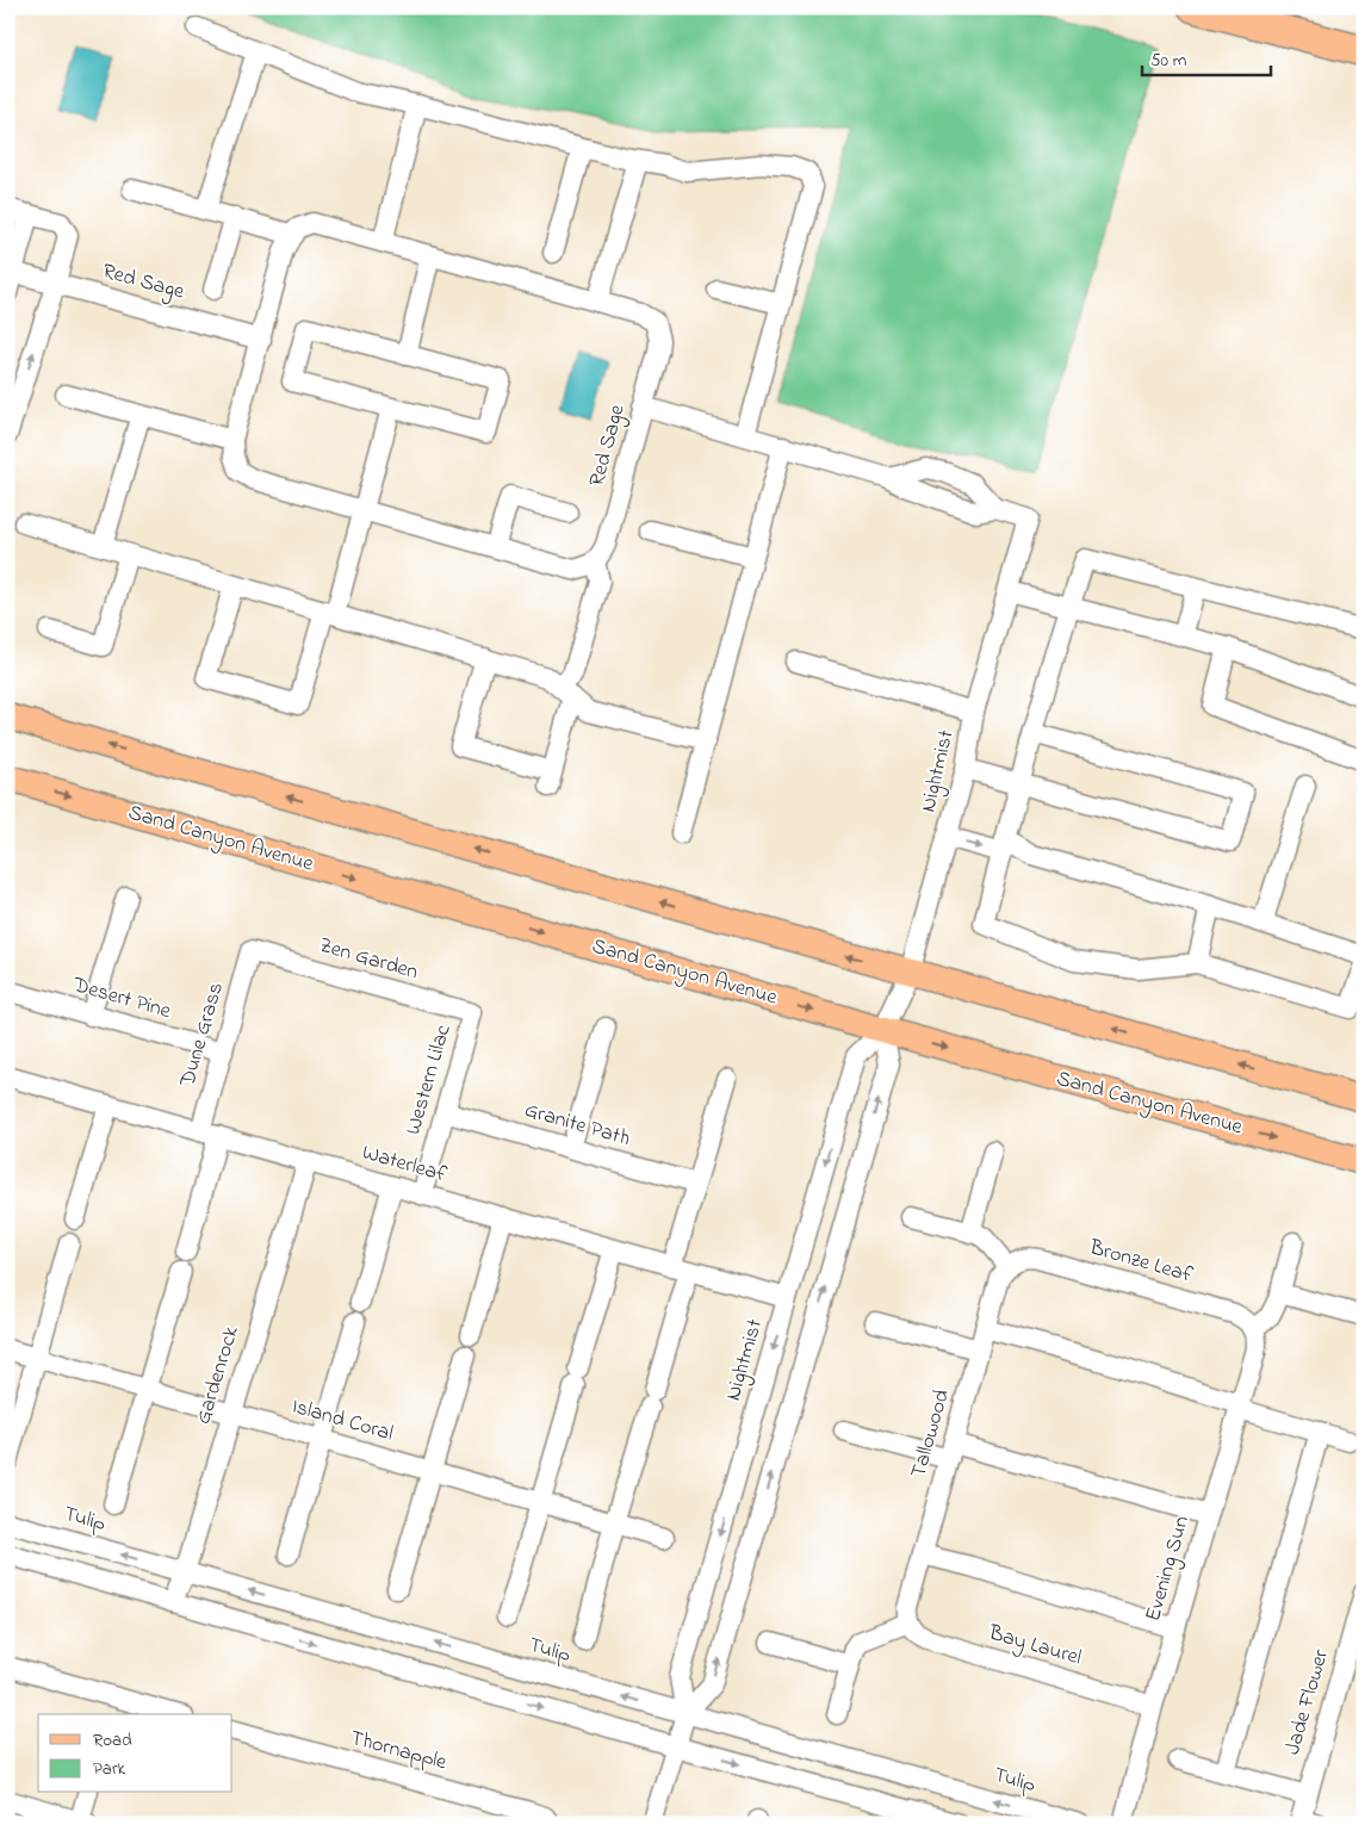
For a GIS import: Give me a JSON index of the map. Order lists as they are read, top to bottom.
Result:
{
  "streets": {
    "main road": ["Sand Canyon Avenue"],
    "street": [
      "Red Sage",
      "Nightmist",
      "Zen Garden",
      "Desert Pine",
      "Dune Grass",
      "Western Lilac",
      "Granite Path",
      "Waterleaf",
      "Bronze Leaf",
      "Gardenrock",
      "Island Coral",
      "Tallowood",
      "Tulip",
      "Evening Sun",
      "Bay Laurel",
      "Jade Flower",
      "Thornapple"
    ]
  },
  "crossings": [
    ["Nightmist", "Sand Canyon Avenue"],
    ["Nightmist", "Waterleaf"],
    ["Nightmist", "Tulip"],
    ["Zen Garden", "Dune Grass"],
    ["Zen Garden", "Western Lilac"],
    ["Desert Pine", "Dune Grass"],
    ["Dune Grass", "Waterleaf"],
    ["Western Lilac", "Granite Path"],
    ["Western Lilac", "Waterleaf"],
    ["Waterleaf", "Gardenrock"],
    ["Bronze Leaf", "Tallowood"],
    ["Bronze Leaf", "Evening Sun"],
    ["Gardenrock", "Island Coral"],
    ["Gardenrock", "Tulip"],
    ["Tallowood", "Bay Laurel"],
    ["Evening Sun", "Bay Laurel"]
  ],
  "legend": ["Road", "Park"],
  "scale_bar": "50 m"
}
